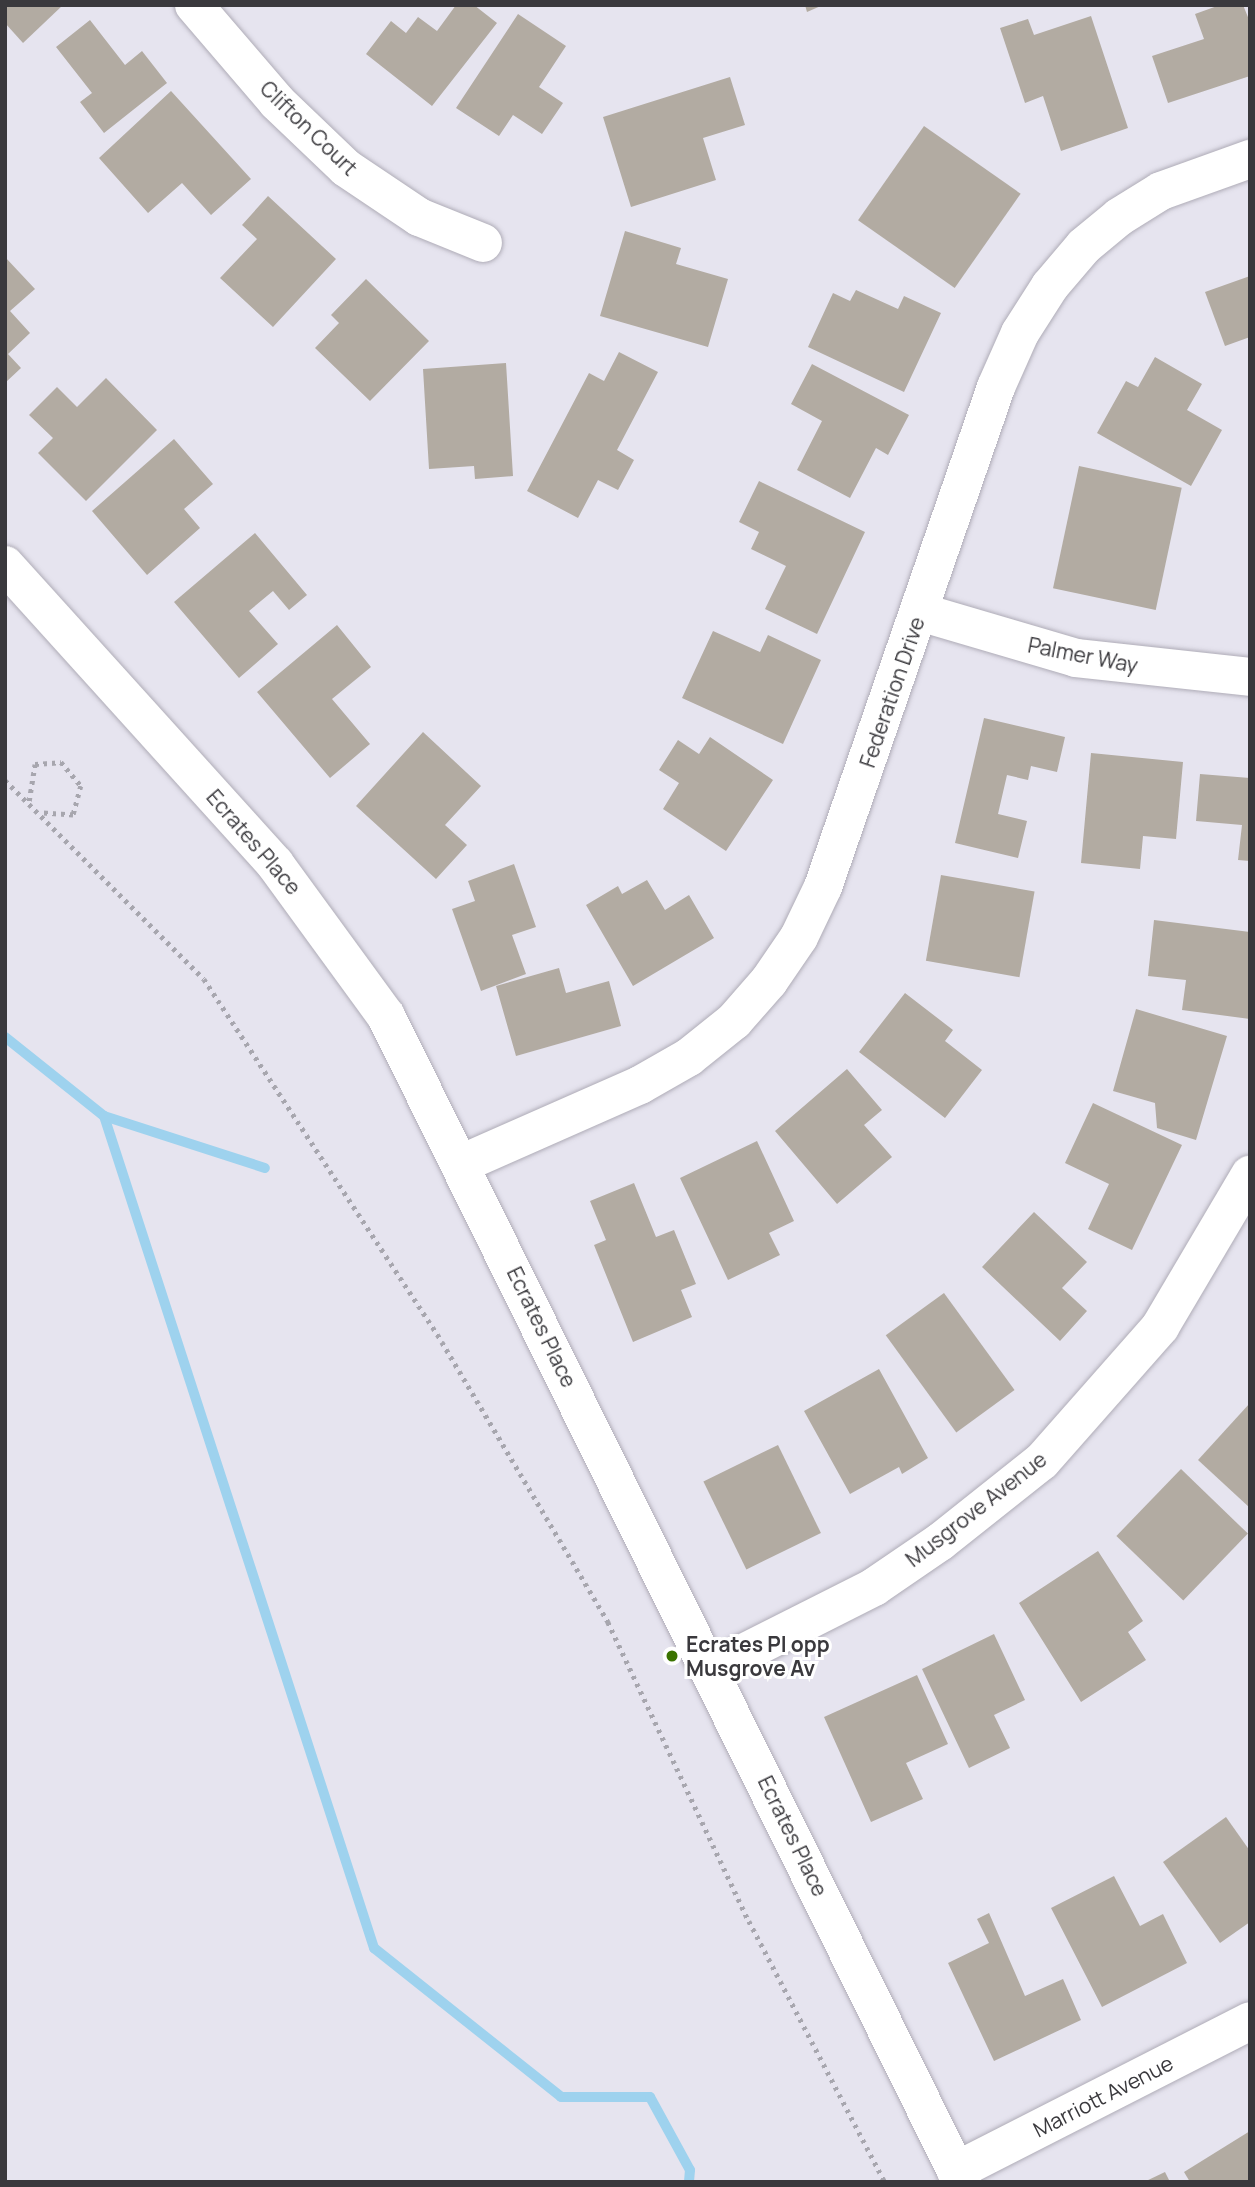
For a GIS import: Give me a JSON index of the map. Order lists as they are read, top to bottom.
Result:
{
  "streets": {
    "street": [
      "Clifton Court",
      "Palmer Way",
      "Federation Drive",
      "Ecrates Place",
      "Musgrove Avenue",
      "Marriott Avenue"
    ]
  },
  "crossings": [
    ["Palmer Way", "Federation Drive"],
    ["Federation Drive", "Ecrates Place"],
    ["Ecrates Place", "Musgrove Avenue"],
    ["Ecrates Place", "Marriott Avenue"]
  ],
  "places": ["Ecrates Pl opp Musgrove Av"]
}
